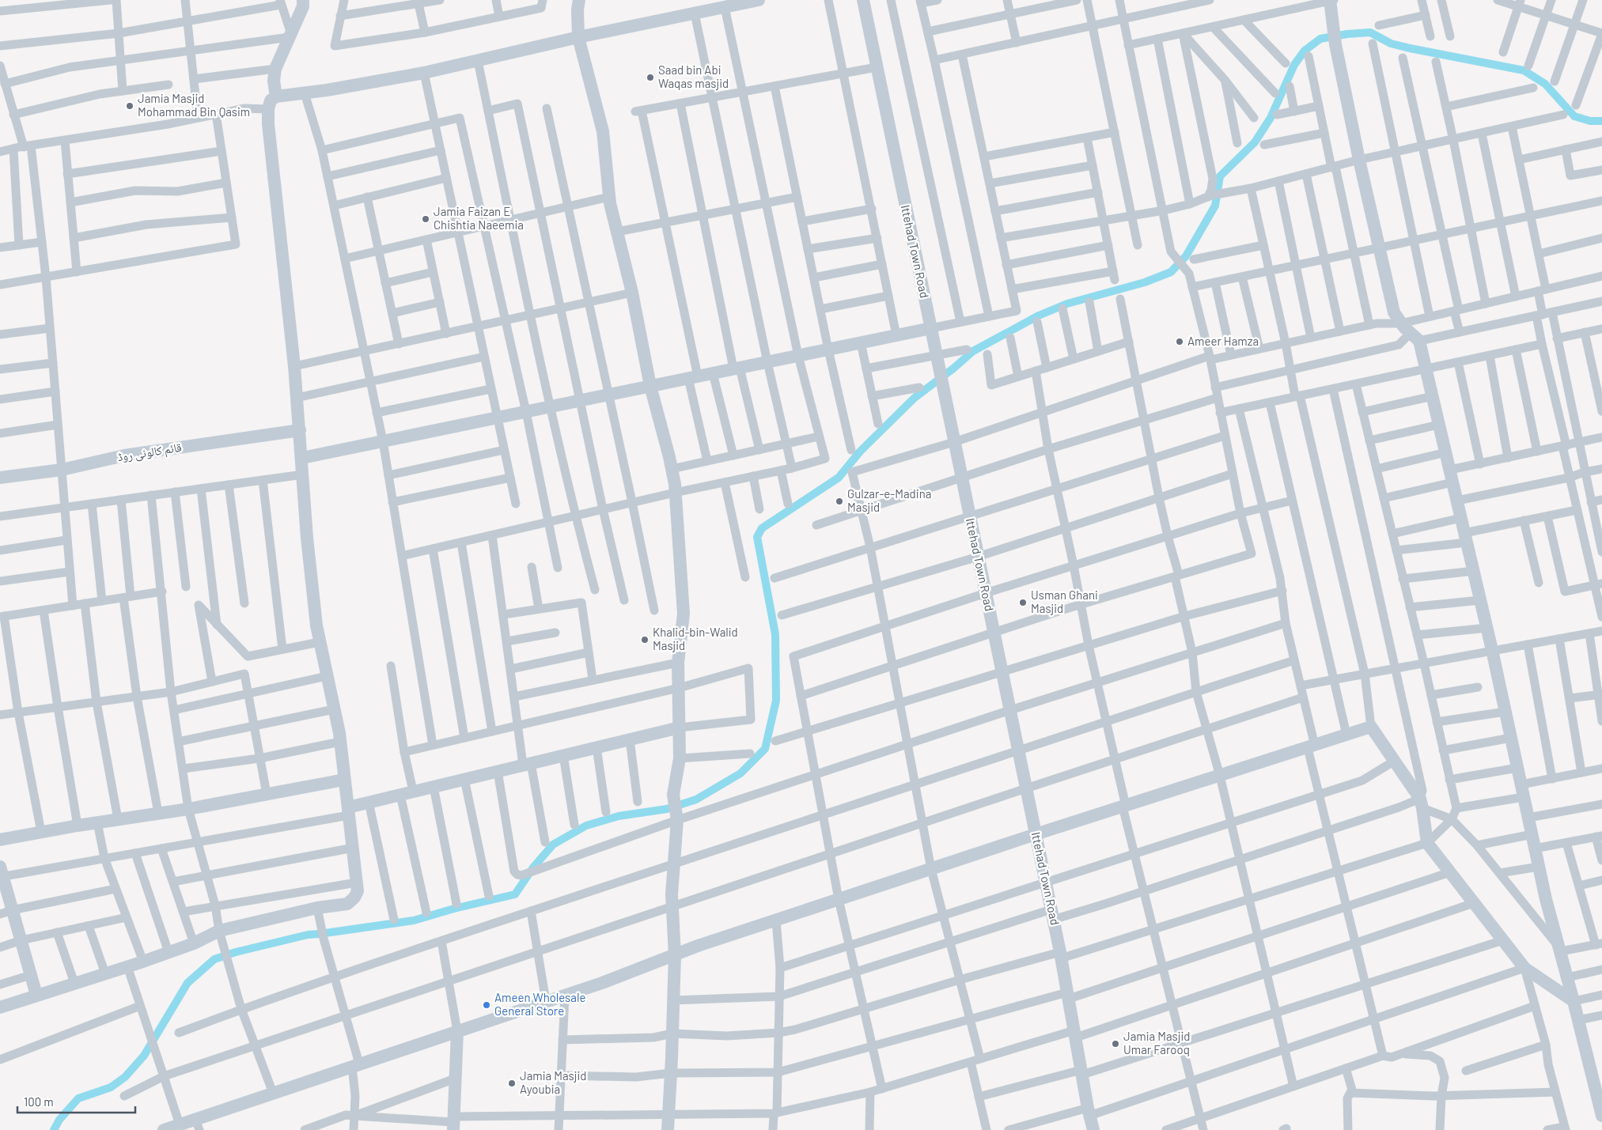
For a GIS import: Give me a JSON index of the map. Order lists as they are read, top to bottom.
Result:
{
  "streets": {
    "street": ["Ittehad Town Road", "قائم کالونی روڈ"]
  },
  "places": [
    "Saad bin Abi Waqas masjid",
    "Jamia Masjid Mohammad Bin Qasim",
    "Jamia Faizan E Chishtia Naeemia",
    "Ameer Hamza",
    "Gulzar-e-Madina Masjid",
    "Usman Ghani Masjid",
    "Khalid-bin-Walid Masjid",
    "Ameen Wholesale General Store",
    "Jamia Masjid Umar Farooq",
    "Jamia Masjid Ayoubia"
  ],
  "scale_bar": "100 m"
}
